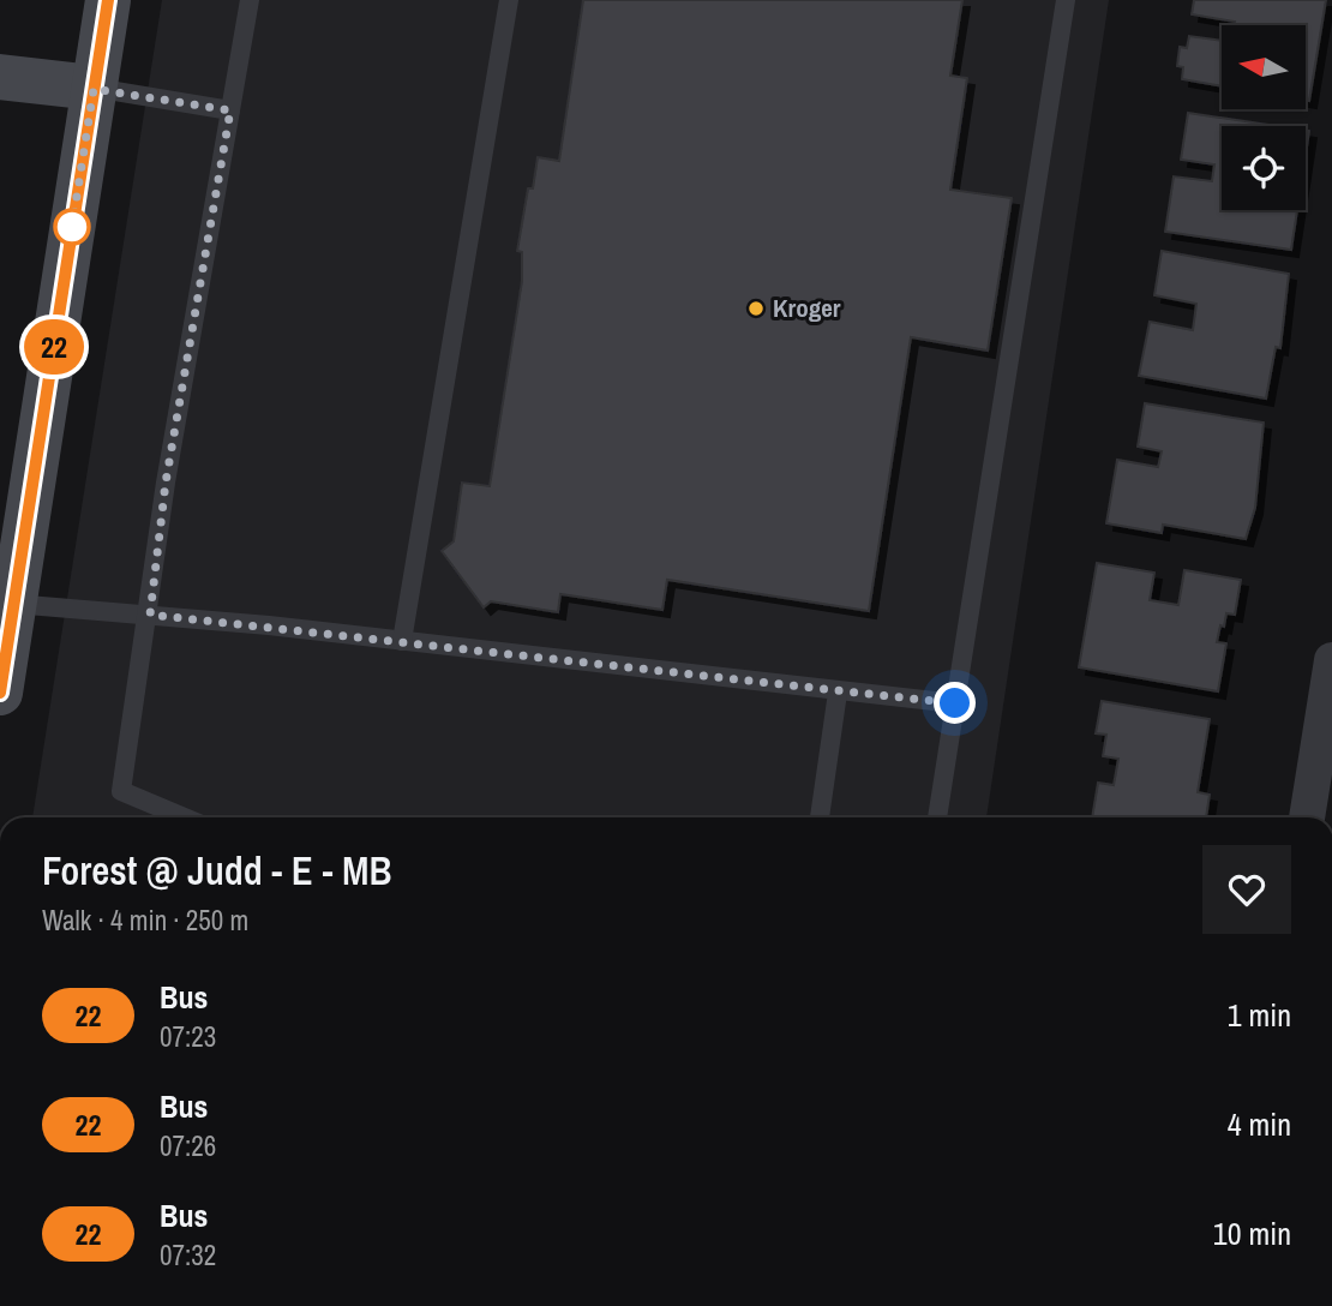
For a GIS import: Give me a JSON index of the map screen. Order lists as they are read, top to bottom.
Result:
{
  "places": ["Kroger"],
  "lines": ["bus line 22"],
  "north": "left",
  "page": {
    "on_map": "22",
    "heading": ["Forest @ Judd - E - MB", "Walk · 4 min · 250 m"],
    "list": [
      {
        "mark": "22",
        "name": "Bus",
        "note": "07:23",
        "value": "1 min"
      },
      {
        "mark": "22",
        "name": "Bus",
        "note": "07:26",
        "value": "4 min"
      },
      {
        "mark": "22",
        "name": "Bus",
        "note": "07:32",
        "value": "10 min"
      }
    ]
  }
}
